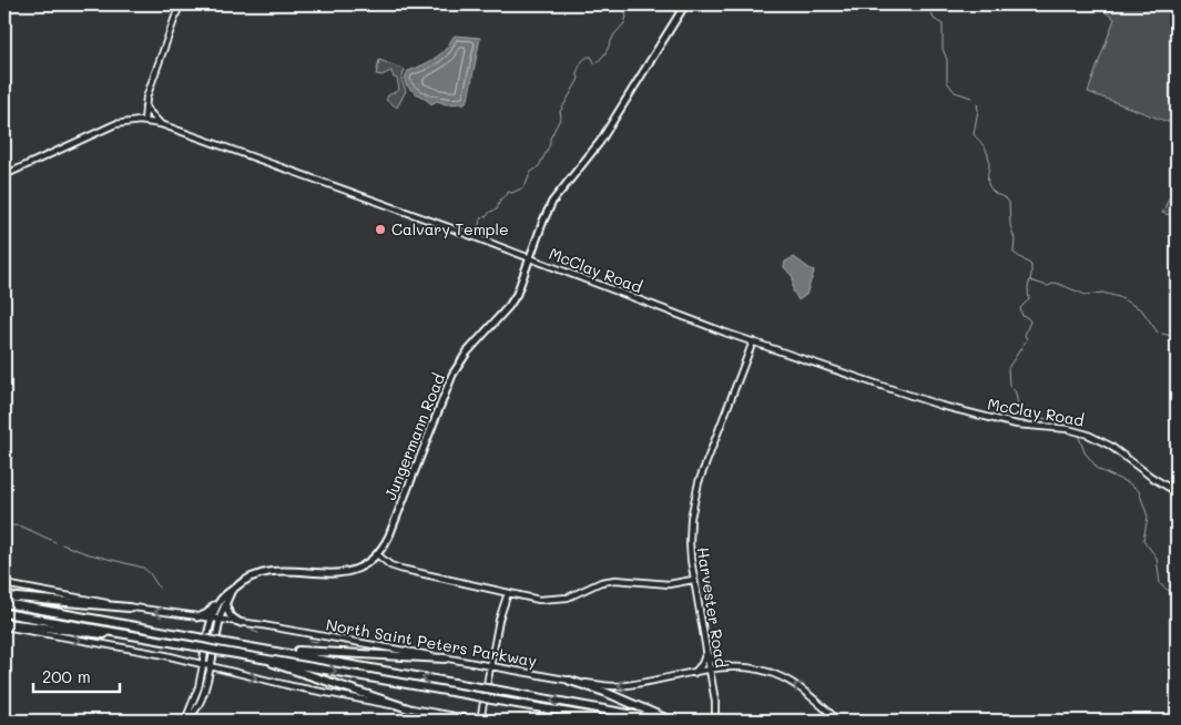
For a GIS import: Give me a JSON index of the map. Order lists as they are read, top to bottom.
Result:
{
  "streets": {
    "main road": [
      "McClay Road",
      "Jungermann Road",
      "Harvester Road",
      "North Saint Peters Parkway"
    ]
  },
  "crossings": [
    ["McClay Road", "Jungermann Road"],
    ["McClay Road", "Harvester Road"],
    ["Jungermann Road", "North Saint Peters Parkway"],
    ["Harvester Road", "North Saint Peters Parkway"]
  ],
  "one_way": ["North Saint Peters Parkway"],
  "places": ["Calvary Temple"],
  "scale_bar": "200 m"
}
